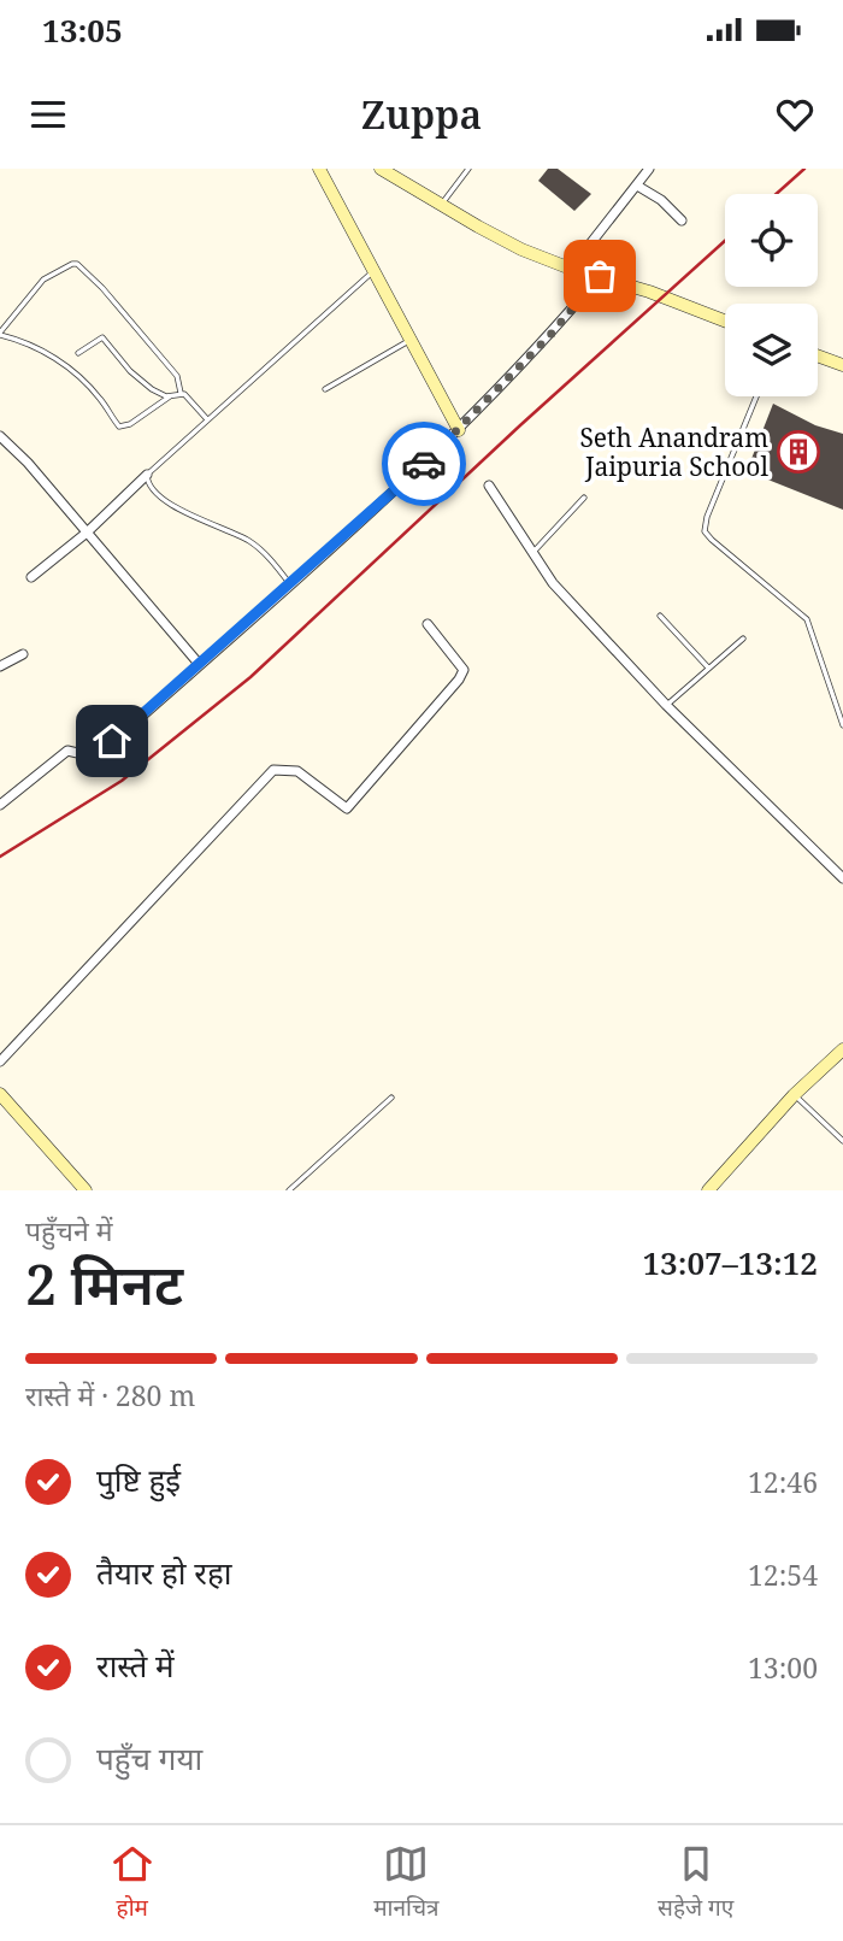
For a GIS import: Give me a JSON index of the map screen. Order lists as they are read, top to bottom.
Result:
{
  "places": {
    "building": ["Seth Anandram Jaipuria School"]
  },
  "page": {
    "status": "13:05",
    "header": "Zuppa",
    "heading": ["2 मिनट", "पहुँचने में", "13:07–13:12"],
    "bar": "रास्ते में · 280 m",
    "list": [
      ["पुष्टि हुई", "12:46"],
      ["तैयार हो रहा", "12:54"],
      ["रास्ते में", "13:00"],
      "पहुँच गया"
    ],
    "tabs": ["होम", "मानचित्र", "सहेजे गए"]
  }
}
